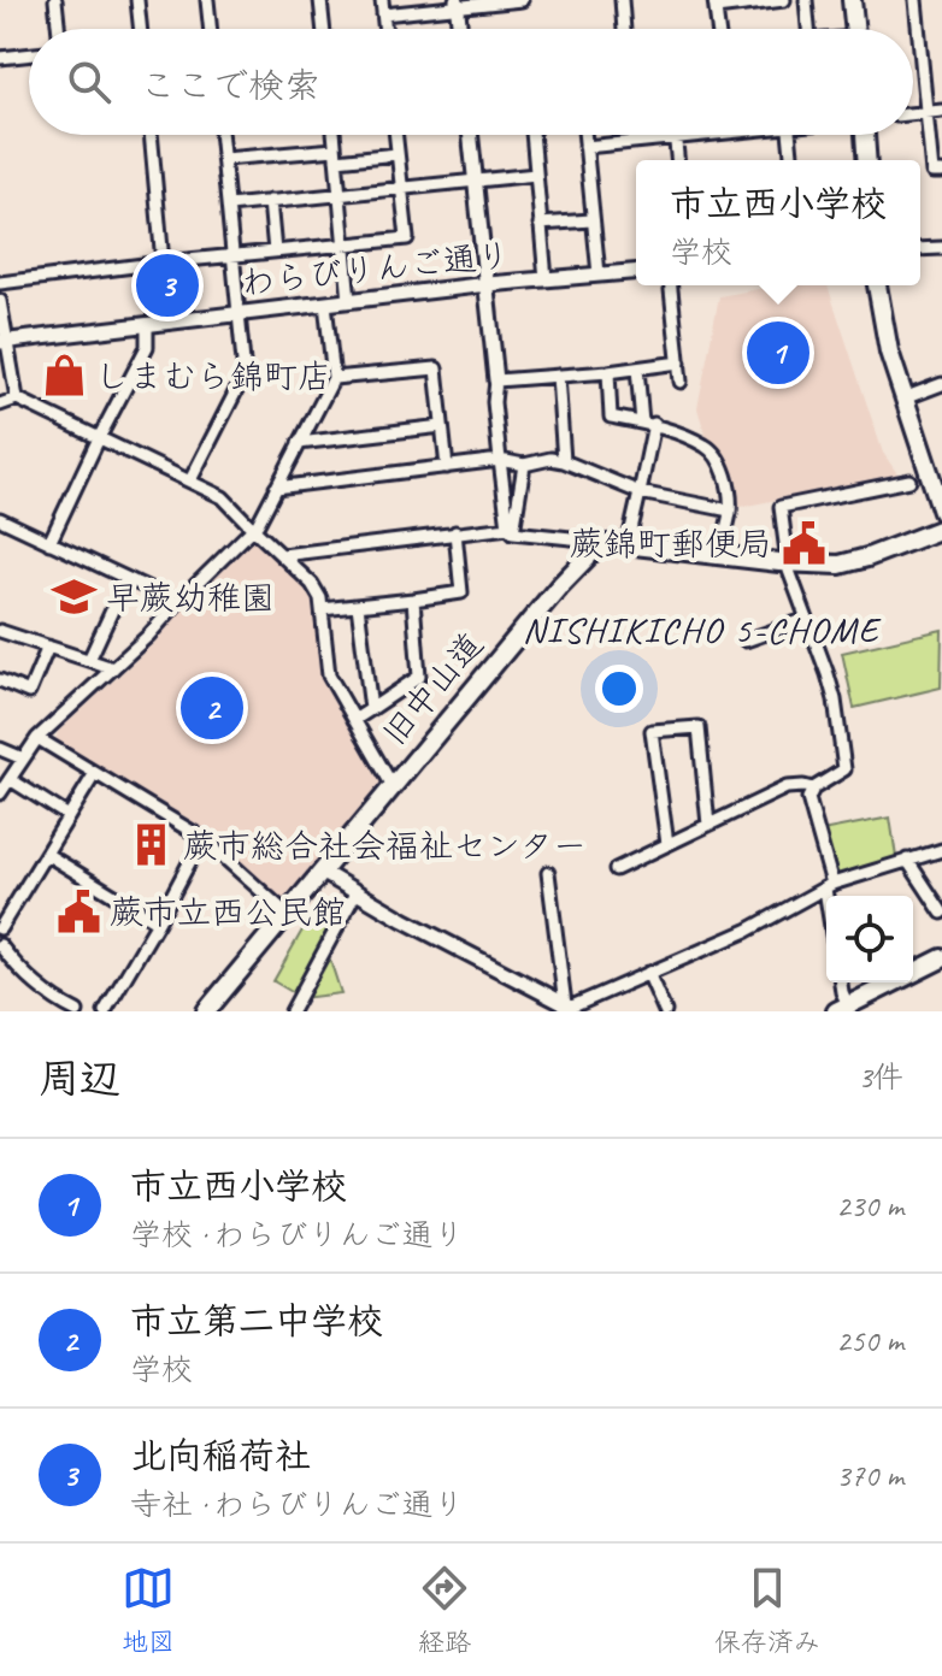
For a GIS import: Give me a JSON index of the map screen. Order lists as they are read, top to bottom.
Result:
{
  "streets": {
    "main road": ["旧中山道"],
    "street": ["わらびりんご通り"]
  },
  "districts": ["NISHIKICHO 5-CHOME"],
  "places": {
    "shop": ["しまむら錦町店"],
    "public building": ["蕨錦町郵便局", "蕨市立西公民館"],
    "school or university": ["早蕨幼稚園"],
    "building": ["蕨市総合社会福祉センター"]
  },
  "page": {
    "search": "ここで検索",
    "popup": ["市立西小学校", "学校"],
    "pins": ["3", "1", "2"],
    "heading": ["周辺", "3件"],
    "list": [
      {
        "mark": "1",
        "name": "市立西小学校",
        "note": "学校 · わらびりんご通り",
        "value": "230 m"
      },
      {
        "mark": "2",
        "name": "市立第二中学校",
        "note": "学校",
        "value": "250 m"
      },
      {
        "mark": "3",
        "name": "北向稲荷社",
        "note": "寺社 · わらびりんご通り",
        "value": "370 m"
      }
    ],
    "nav": ["地図", "経路", "保存済み"]
  }
}
